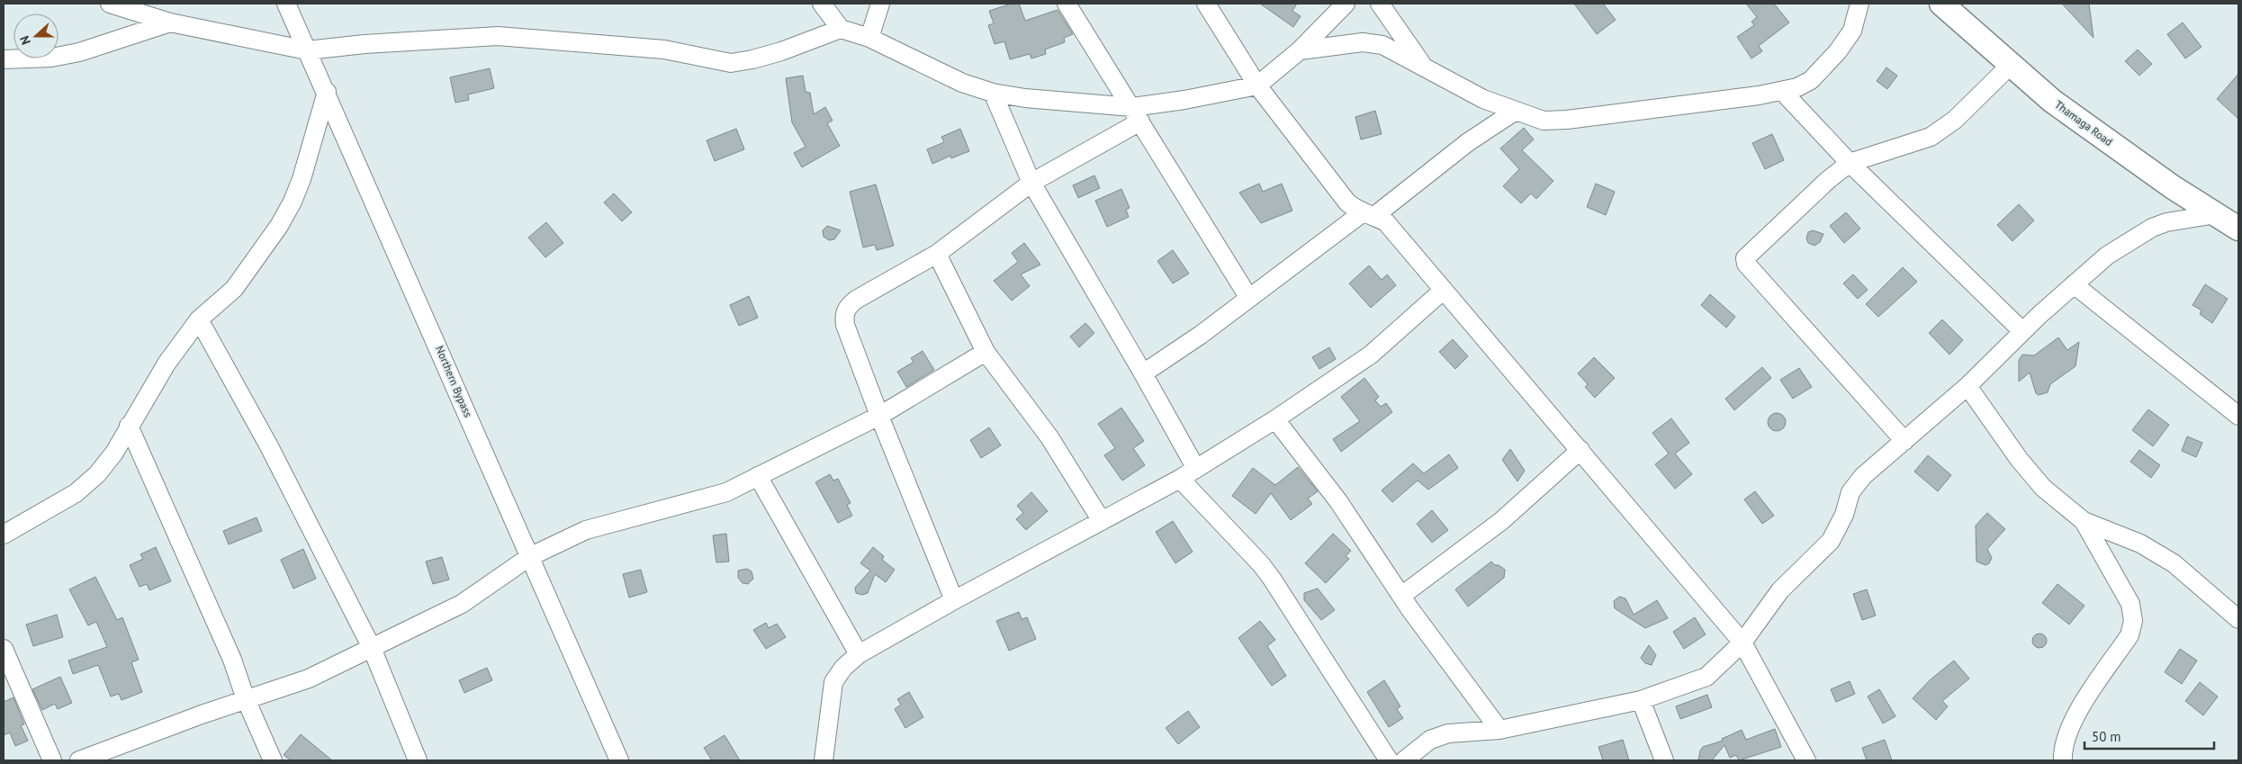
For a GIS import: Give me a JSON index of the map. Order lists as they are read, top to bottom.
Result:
{
  "streets": {
    "main road": ["Thamaga Road"],
    "street": ["Northern Bypass"]
  },
  "scale_bar": "50 m",
  "north": "left"
}
